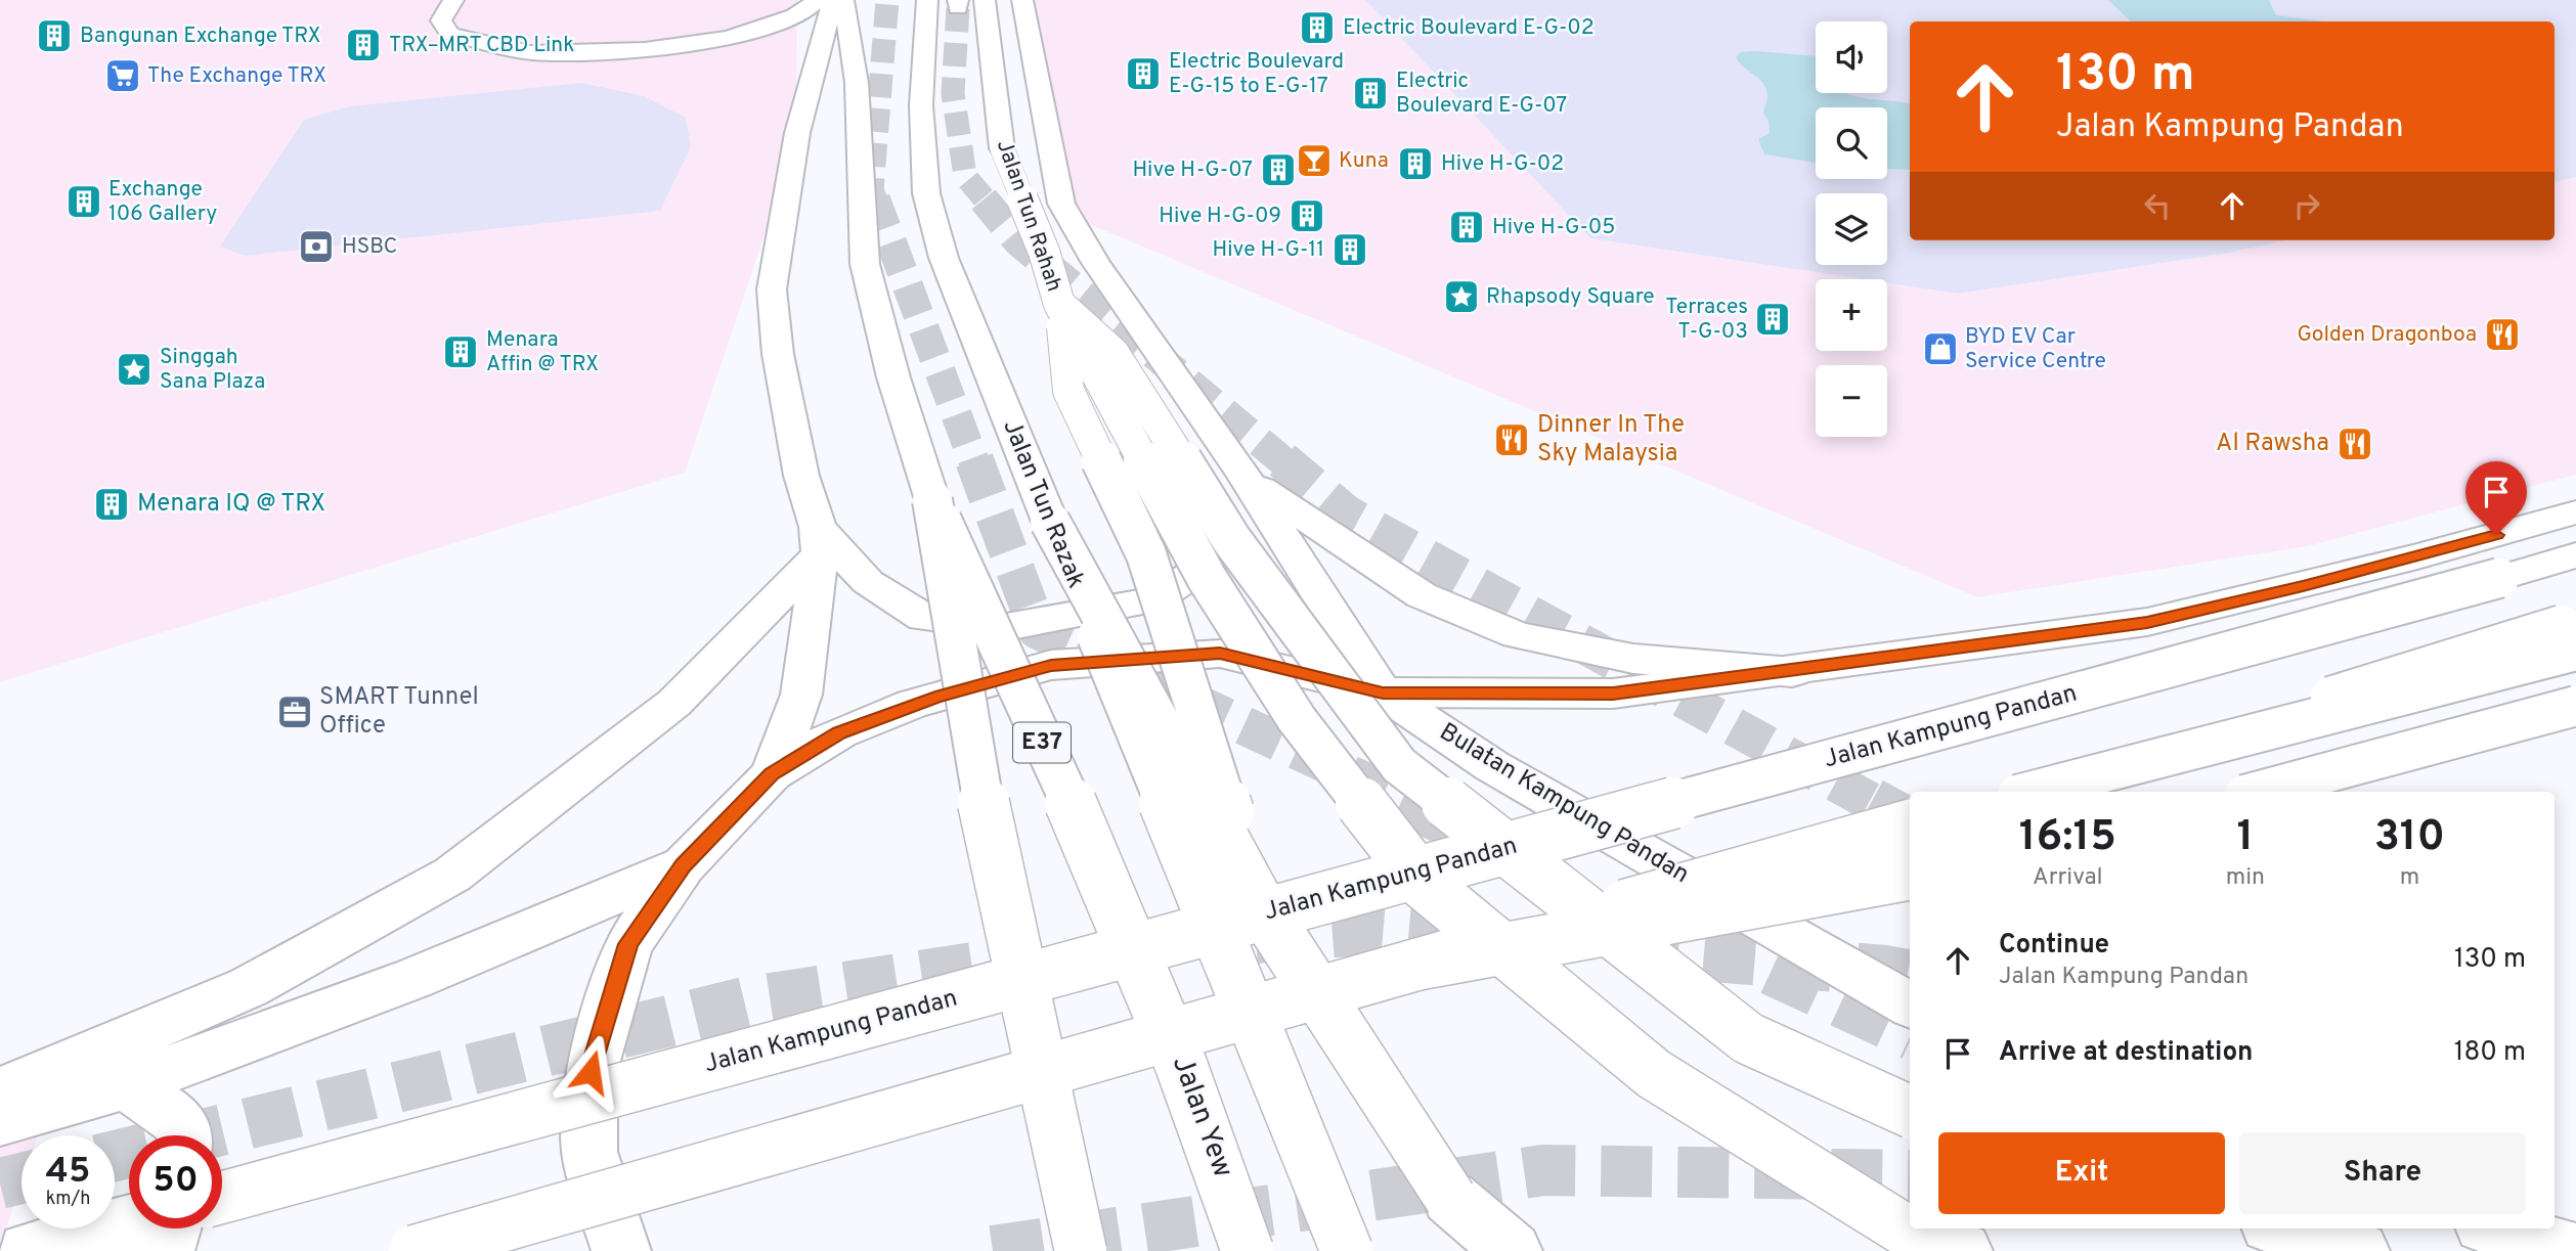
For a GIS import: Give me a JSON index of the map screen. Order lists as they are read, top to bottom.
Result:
{
  "streets": {
    "main road": [
      "Jalan Tun Rahah",
      "Jalan Tun Razak",
      "Jalan Kampung Pandan",
      "E37",
      "Bulatan Kampung Pandan",
      "Jalan Yew"
    ]
  },
  "crossings": [
    ["E37", "Jalan Yew"]
  ],
  "places": {
    "building": [
      "Electric Boulevard E-G-02",
      "Bangunan Exchange TRX",
      "TRX–MRT CBD Link",
      "Electric Boulevard E-G-15 to E-G-17",
      "Electric Boulevard E-G-07",
      "Hive H-G-02",
      "Hive H-G-07",
      "Exchange 106 Gallery",
      "Hive H-G-09",
      "Hive H-G-05",
      "Hive H-G-11",
      "Terraces T-G-03",
      "Menara Affin @ TRX",
      "Menara IQ @ TRX"
    ],
    "supermarket": ["The Exchange TRX"],
    "bar": ["Kuna"],
    "bank": ["HSBC"],
    "place": ["Rhapsody Square", "Singgah Sana Plaza"],
    "restaurant": ["Golden Dragonboa", "Dinner In The Sky Malaysia", "Al Rawsha"],
    "shop": ["BYD EV Car Service Centre"],
    "office": ["SMART Tunnel Office"]
  },
  "page": {
    "map_buttons": ["+", "−"],
    "turn": ["130 m", "Jalan Kampung Pandan"],
    "eta": [
      "16:15",
      "Arrival",
      "1",
      "min",
      "310",
      "m"
    ],
    "list": [
      {
        "name": "Continue",
        "note": "Jalan Kampung Pandan",
        "value": "130 m"
      },
      {
        "name": "Arrive at destination",
        "value": "180 m"
      }
    ],
    "buttons": ["Exit", "Share"],
    "speed": "45 km/h",
    "limit": "50"
  }
}
